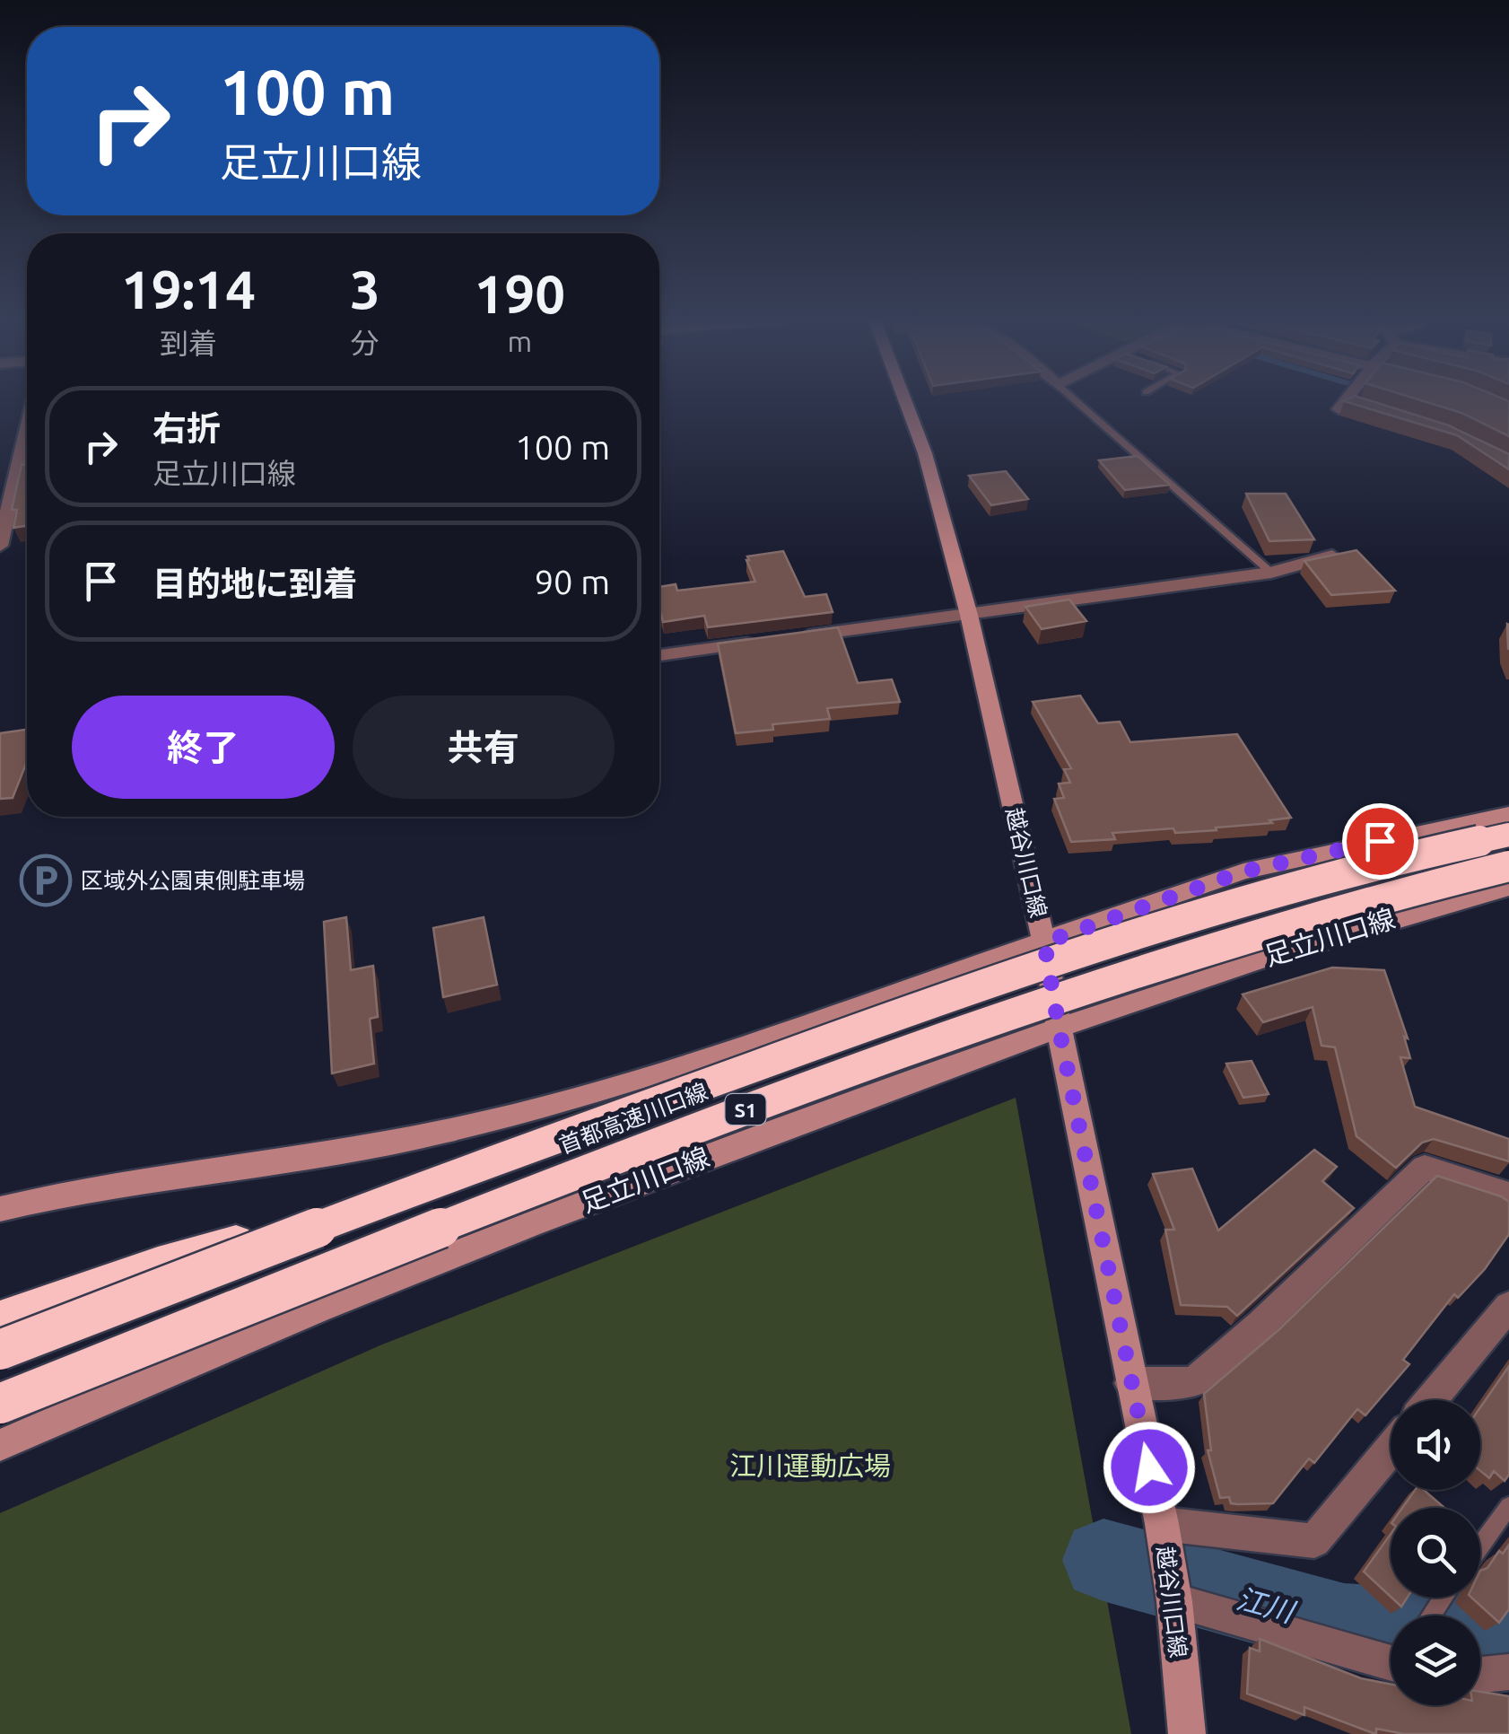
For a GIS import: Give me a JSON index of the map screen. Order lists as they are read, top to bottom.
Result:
{
  "streets": {
    "highway": ["S1", "首都高速川口線"],
    "main road": ["越谷川口線", "足立川口線"]
  },
  "crossings": [
    ["越谷川口線", "足立川口線"]
  ],
  "water": ["江川"],
  "parks": ["江川運動広場"],
  "places": {
    "parking": ["区域外公園東側駐車場"]
  },
  "page": {
    "turn": ["100 m", "足立川口線"],
    "eta": [
      "19:14",
      "到着",
      "3",
      "分",
      "190",
      "m"
    ],
    "list": [
      {
        "name": "右折",
        "note": "足立川口線",
        "value": "100 m"
      },
      {
        "name": "目的地に到着",
        "value": "90 m"
      }
    ],
    "buttons": ["終了", "共有"]
  }
}
